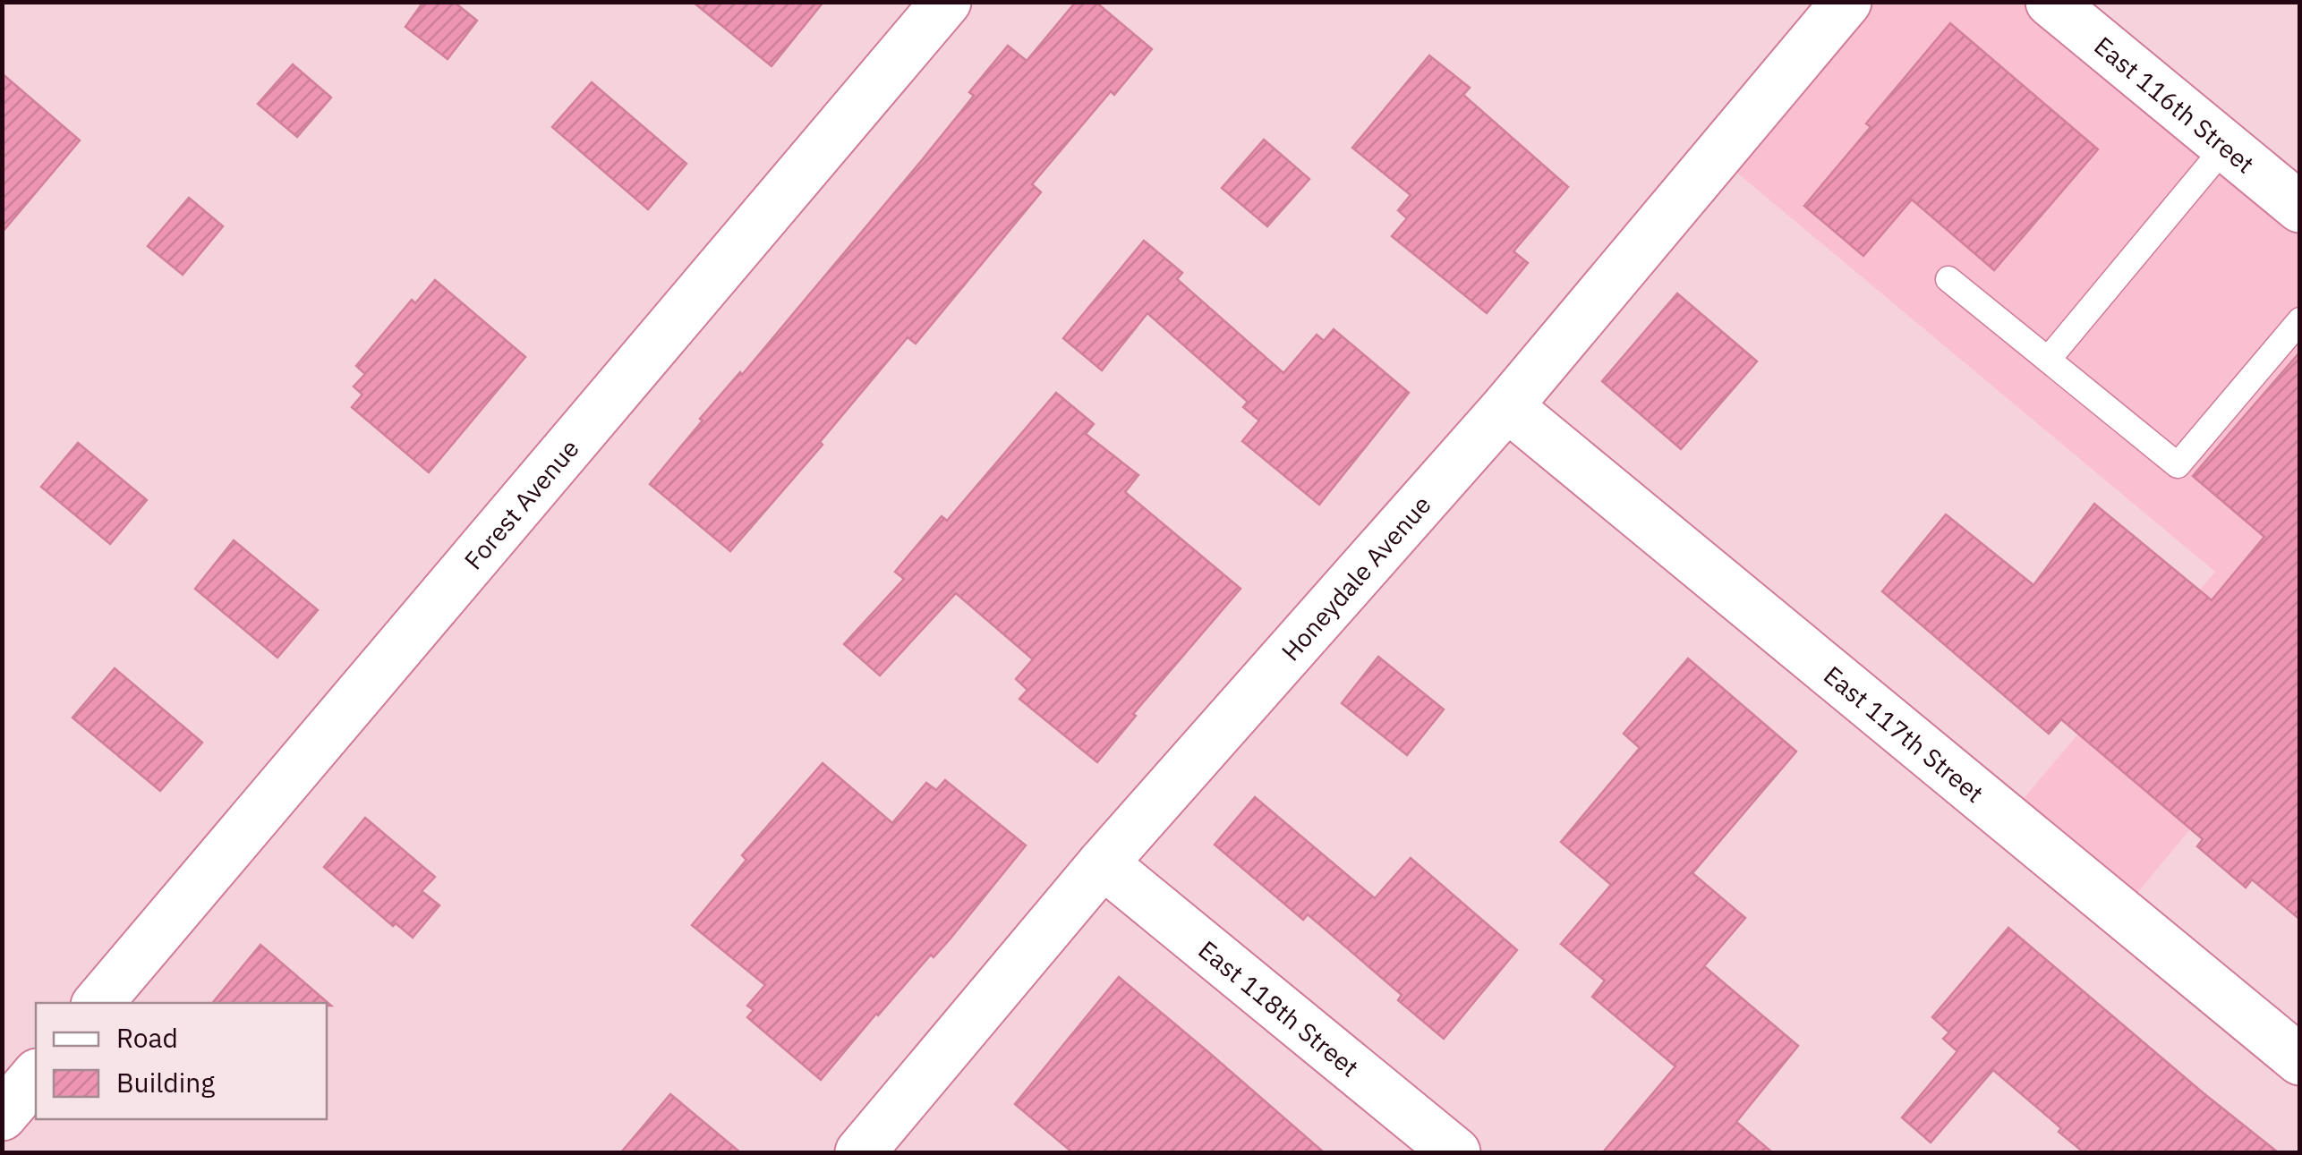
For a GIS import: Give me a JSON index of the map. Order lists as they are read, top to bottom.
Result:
{
  "streets": {
    "street": [
      "East 116th Street",
      "Forest Avenue",
      "Honeydale Avenue",
      "East 117th Street",
      "East 118th Street"
    ]
  },
  "crossings": [
    ["Honeydale Avenue", "East 117th Street"],
    ["Honeydale Avenue", "East 118th Street"]
  ],
  "legend": ["Road", "Building"]
}
